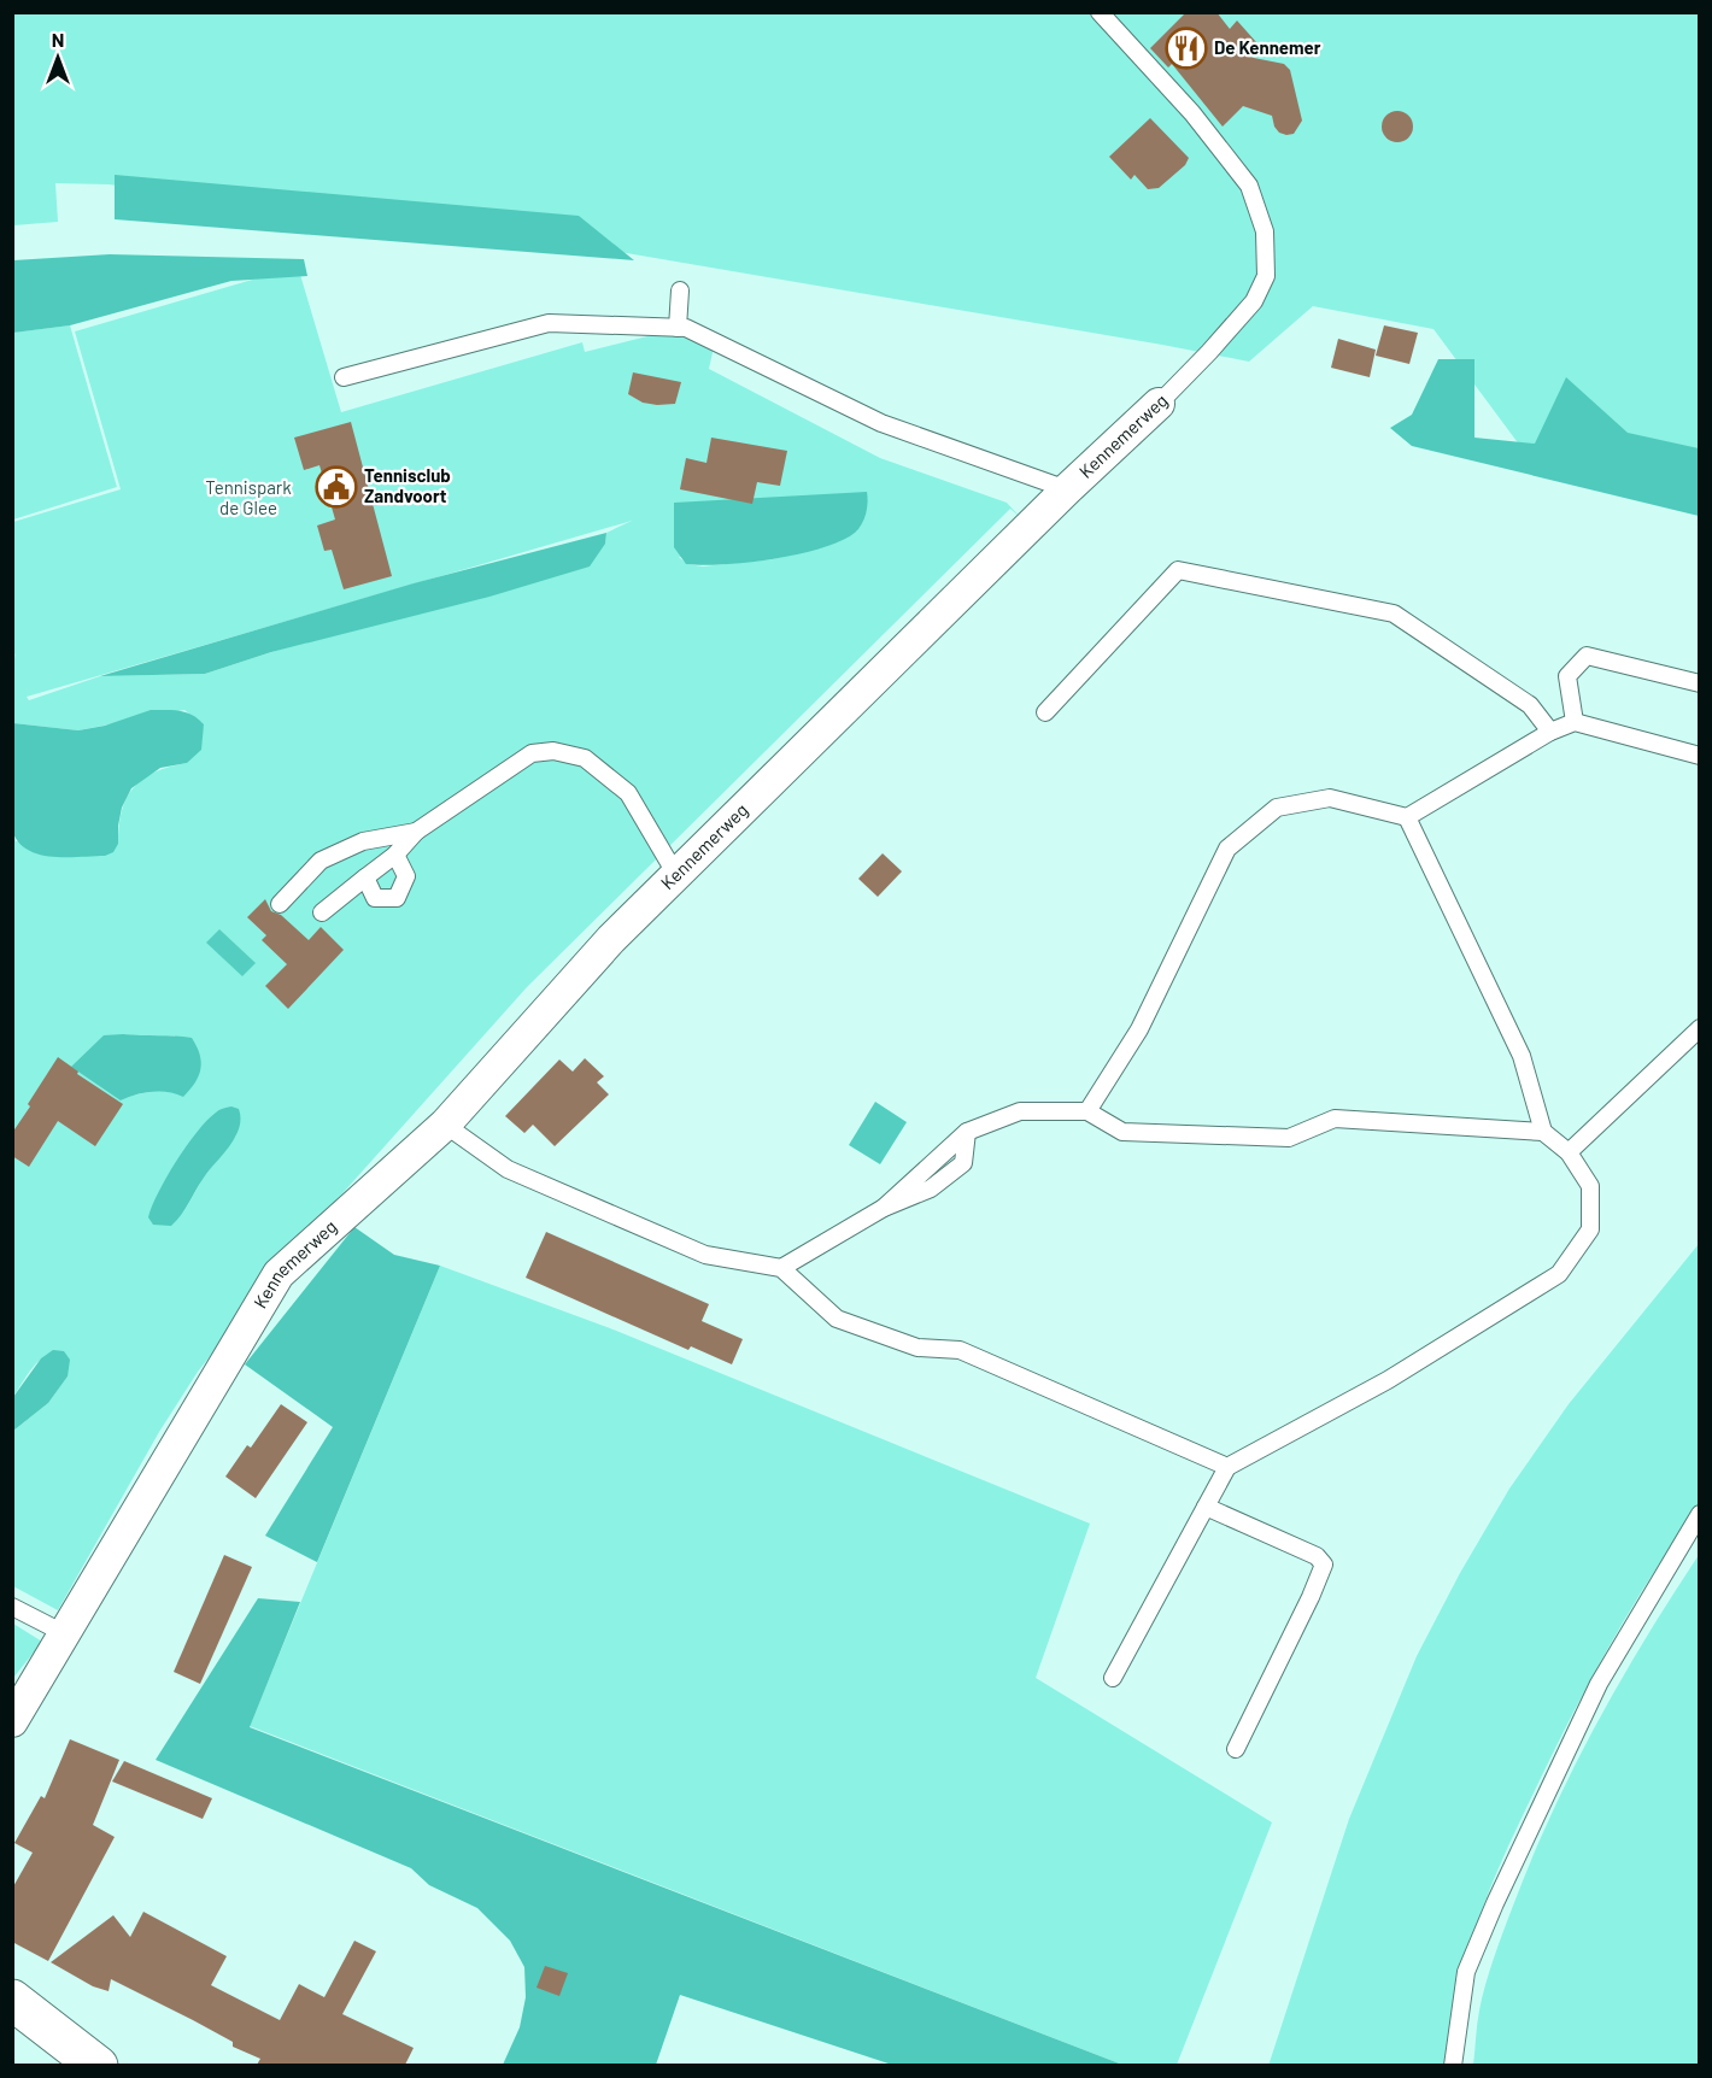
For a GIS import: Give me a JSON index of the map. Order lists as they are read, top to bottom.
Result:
{
  "streets": {
    "street": ["Kennemerweg"]
  },
  "parks": ["Tennispark de Glee"],
  "places": {
    "restaurant": ["De Kennemer"],
    "public building": ["Tennisclub Zandvoort"]
  },
  "north": "top"
}
